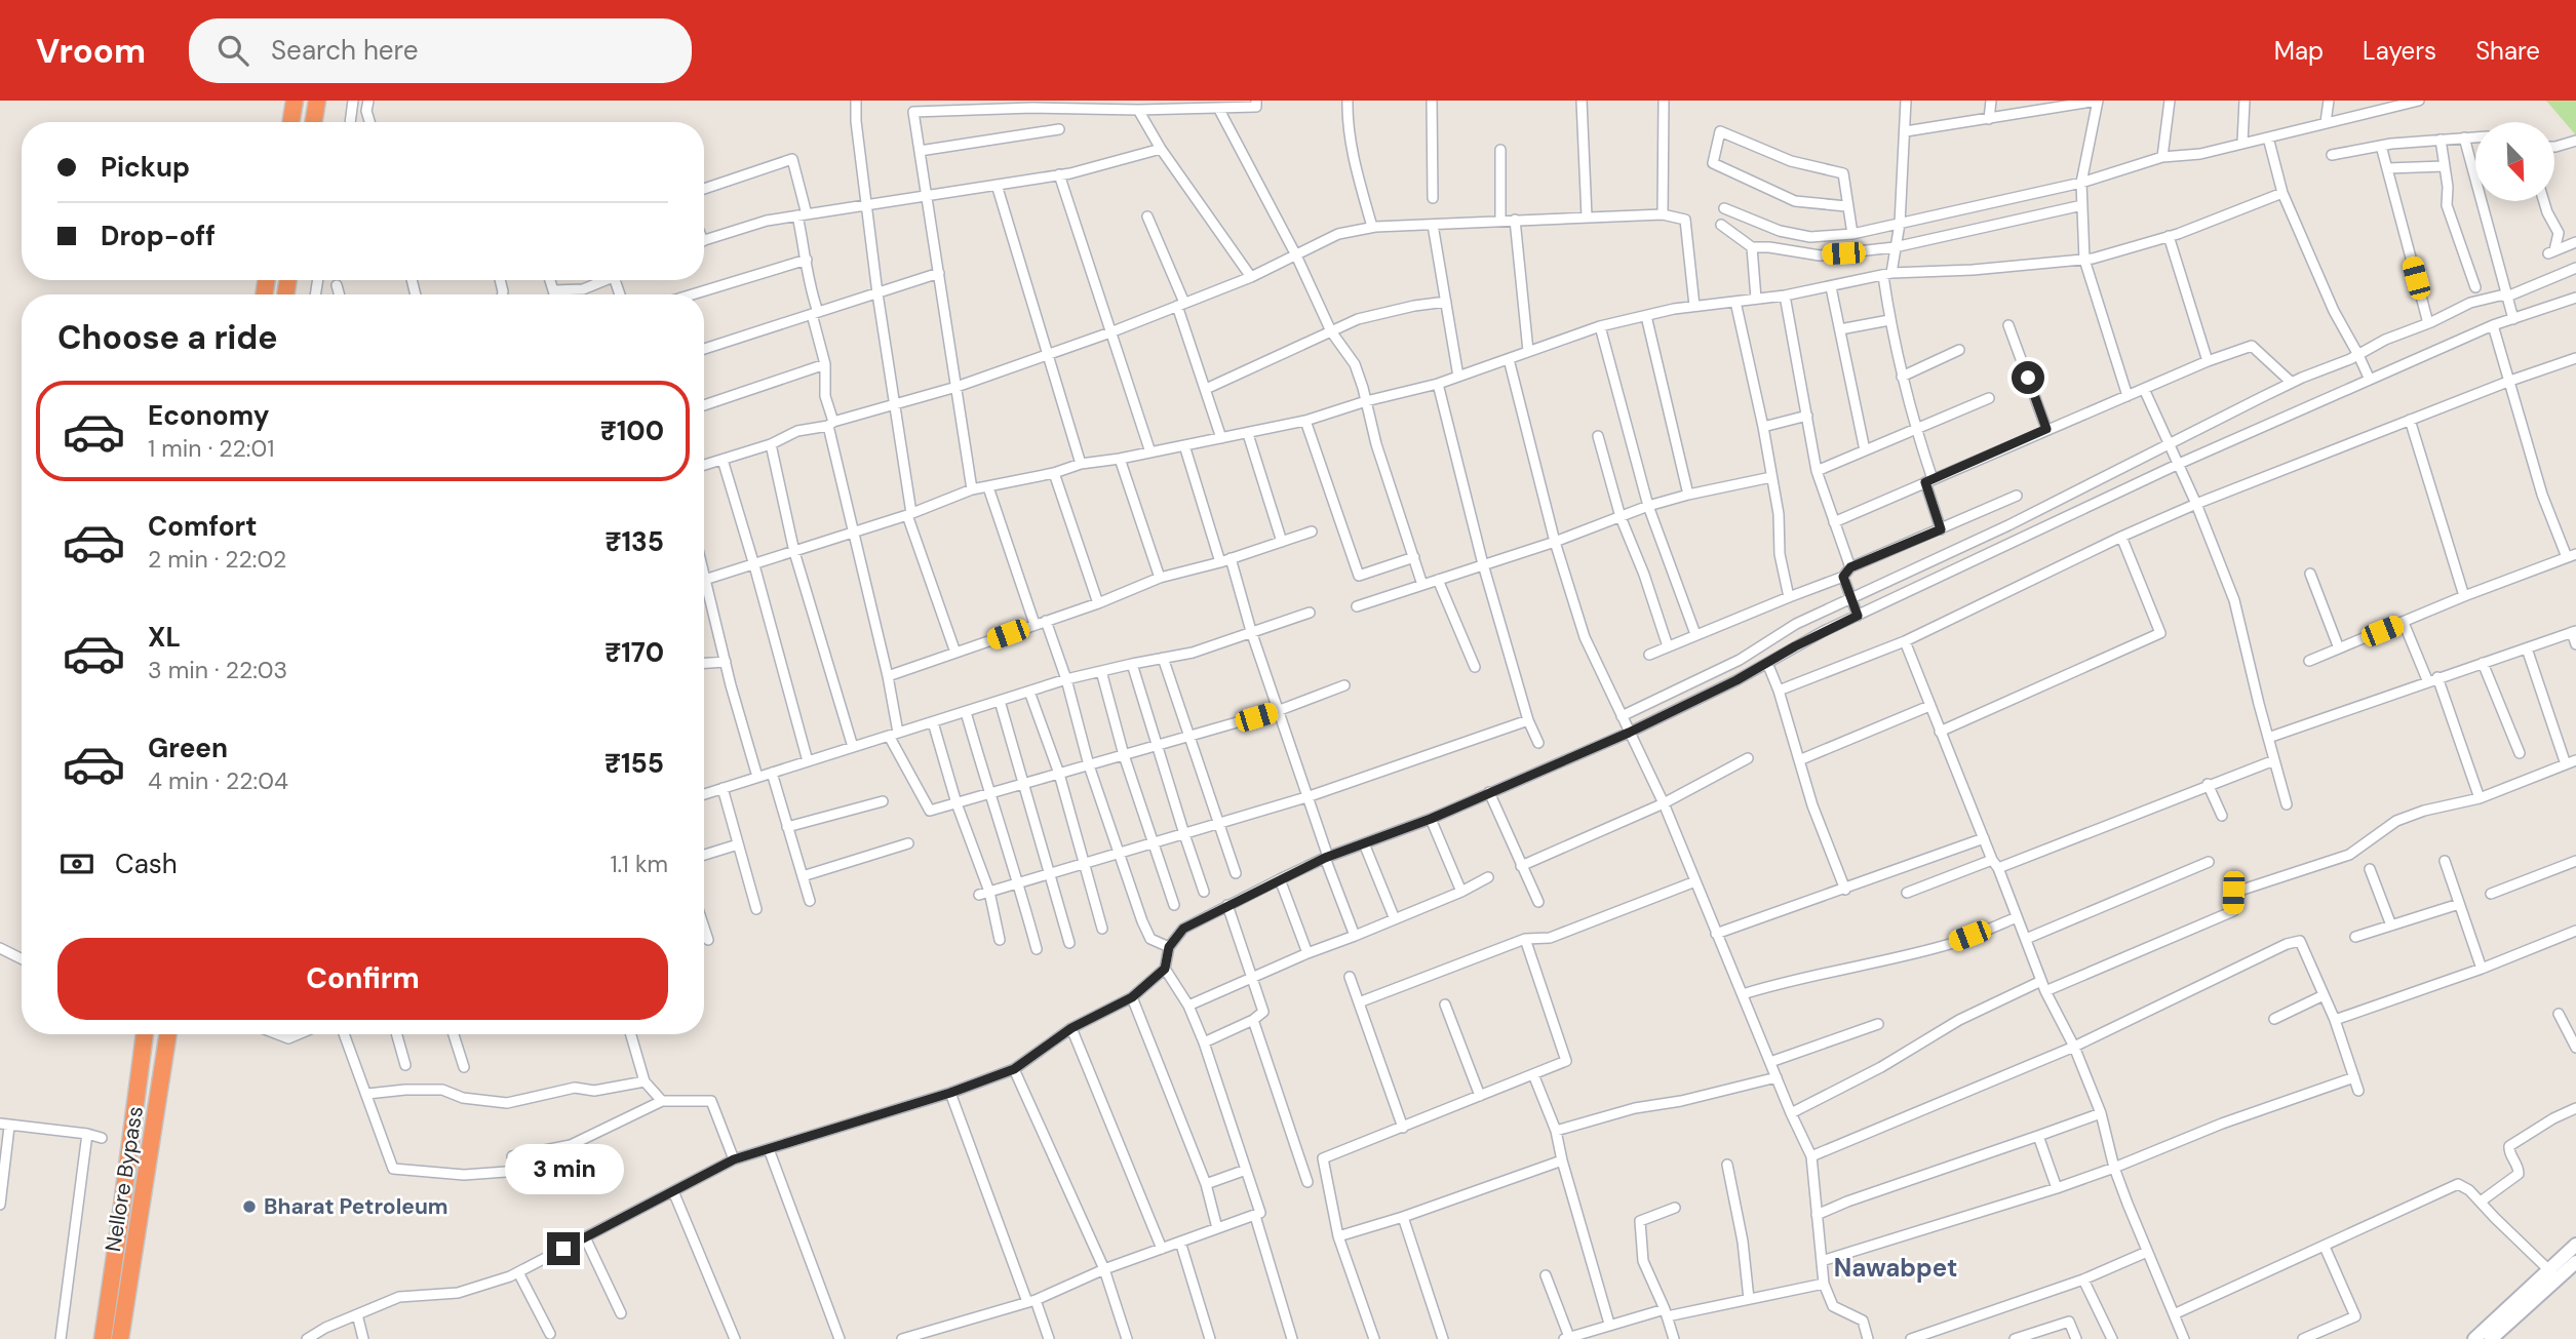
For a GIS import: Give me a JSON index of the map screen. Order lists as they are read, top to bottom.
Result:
{
  "streets": {
    "highway": ["Nellore Bypass"]
  },
  "districts": ["Nawabpet"],
  "places": ["Bharat Petroleum"],
  "north": "bottom right",
  "page": {
    "header": "Vroom",
    "search": "Search here",
    "nav": ["Map", "Layers", "Share"],
    "banner": ["Pickup", "Drop-off"],
    "heading": "Choose a ride",
    "list": [
      {
        "name": "Economy",
        "note": "1 min · 22:01",
        "value": "₹100"
      },
      {
        "name": "Comfort",
        "note": "2 min · 22:02",
        "value": "₹135"
      },
      {
        "name": "XL",
        "note": "3 min · 22:03",
        "value": "₹170"
      },
      {
        "name": "Green",
        "note": "4 min · 22:04",
        "value": "₹155"
      }
    ],
    "pay": ["Cash", "1.1 km"],
    "buttons": "Confirm",
    "bubble": "3 min"
  }
}
